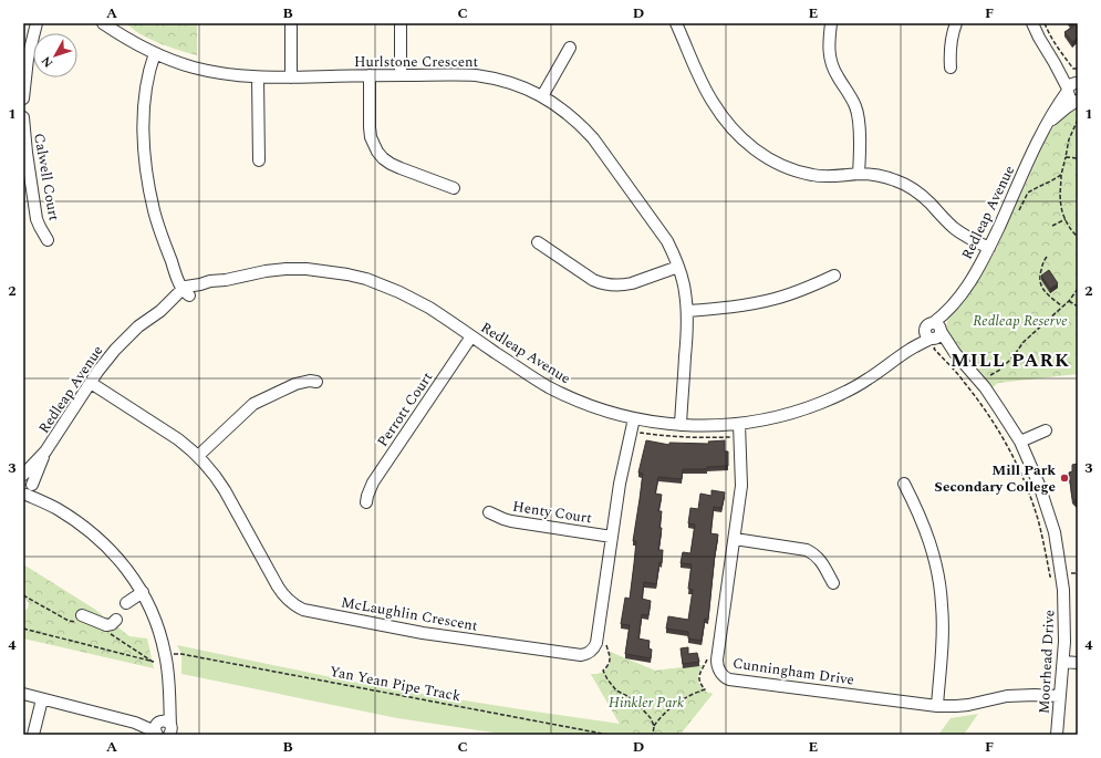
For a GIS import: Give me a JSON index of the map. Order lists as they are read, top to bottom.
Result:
{
  "streets": {
    "street": [
      "Hurlstone Crescent",
      "Calwell Court",
      "Redleap Avenue",
      "Perrott Court",
      "Henty Court",
      "McLaughlin Crescent",
      "Moorhead Drive",
      "Cunningham Drive"
    ],
    "path": ["Yan Yean Pipe Track"]
  },
  "crossings": [
    ["Hurlstone Crescent", "Redleap Avenue"],
    ["Redleap Avenue", "Perrott Court"],
    ["Redleap Avenue", "McLaughlin Crescent"],
    ["Redleap Avenue", "Moorhead Drive"],
    ["Redleap Avenue", "Cunningham Drive"],
    ["Henty Court", "McLaughlin Crescent"],
    ["Moorhead Drive", "Cunningham Drive"]
  ],
  "districts": ["MILL PARK"],
  "parks": ["Redleap Reserve", "Hinkler Park"],
  "places": ["Mill Park Secondary College"],
  "north": "bottom left",
  "grid": {
    "columns": [
      "A",
      "B",
      "C",
      "D",
      "E",
      "F"
    ],
    "rows": [
      "1",
      "2",
      "3",
      "4"
    ]
  }
}
